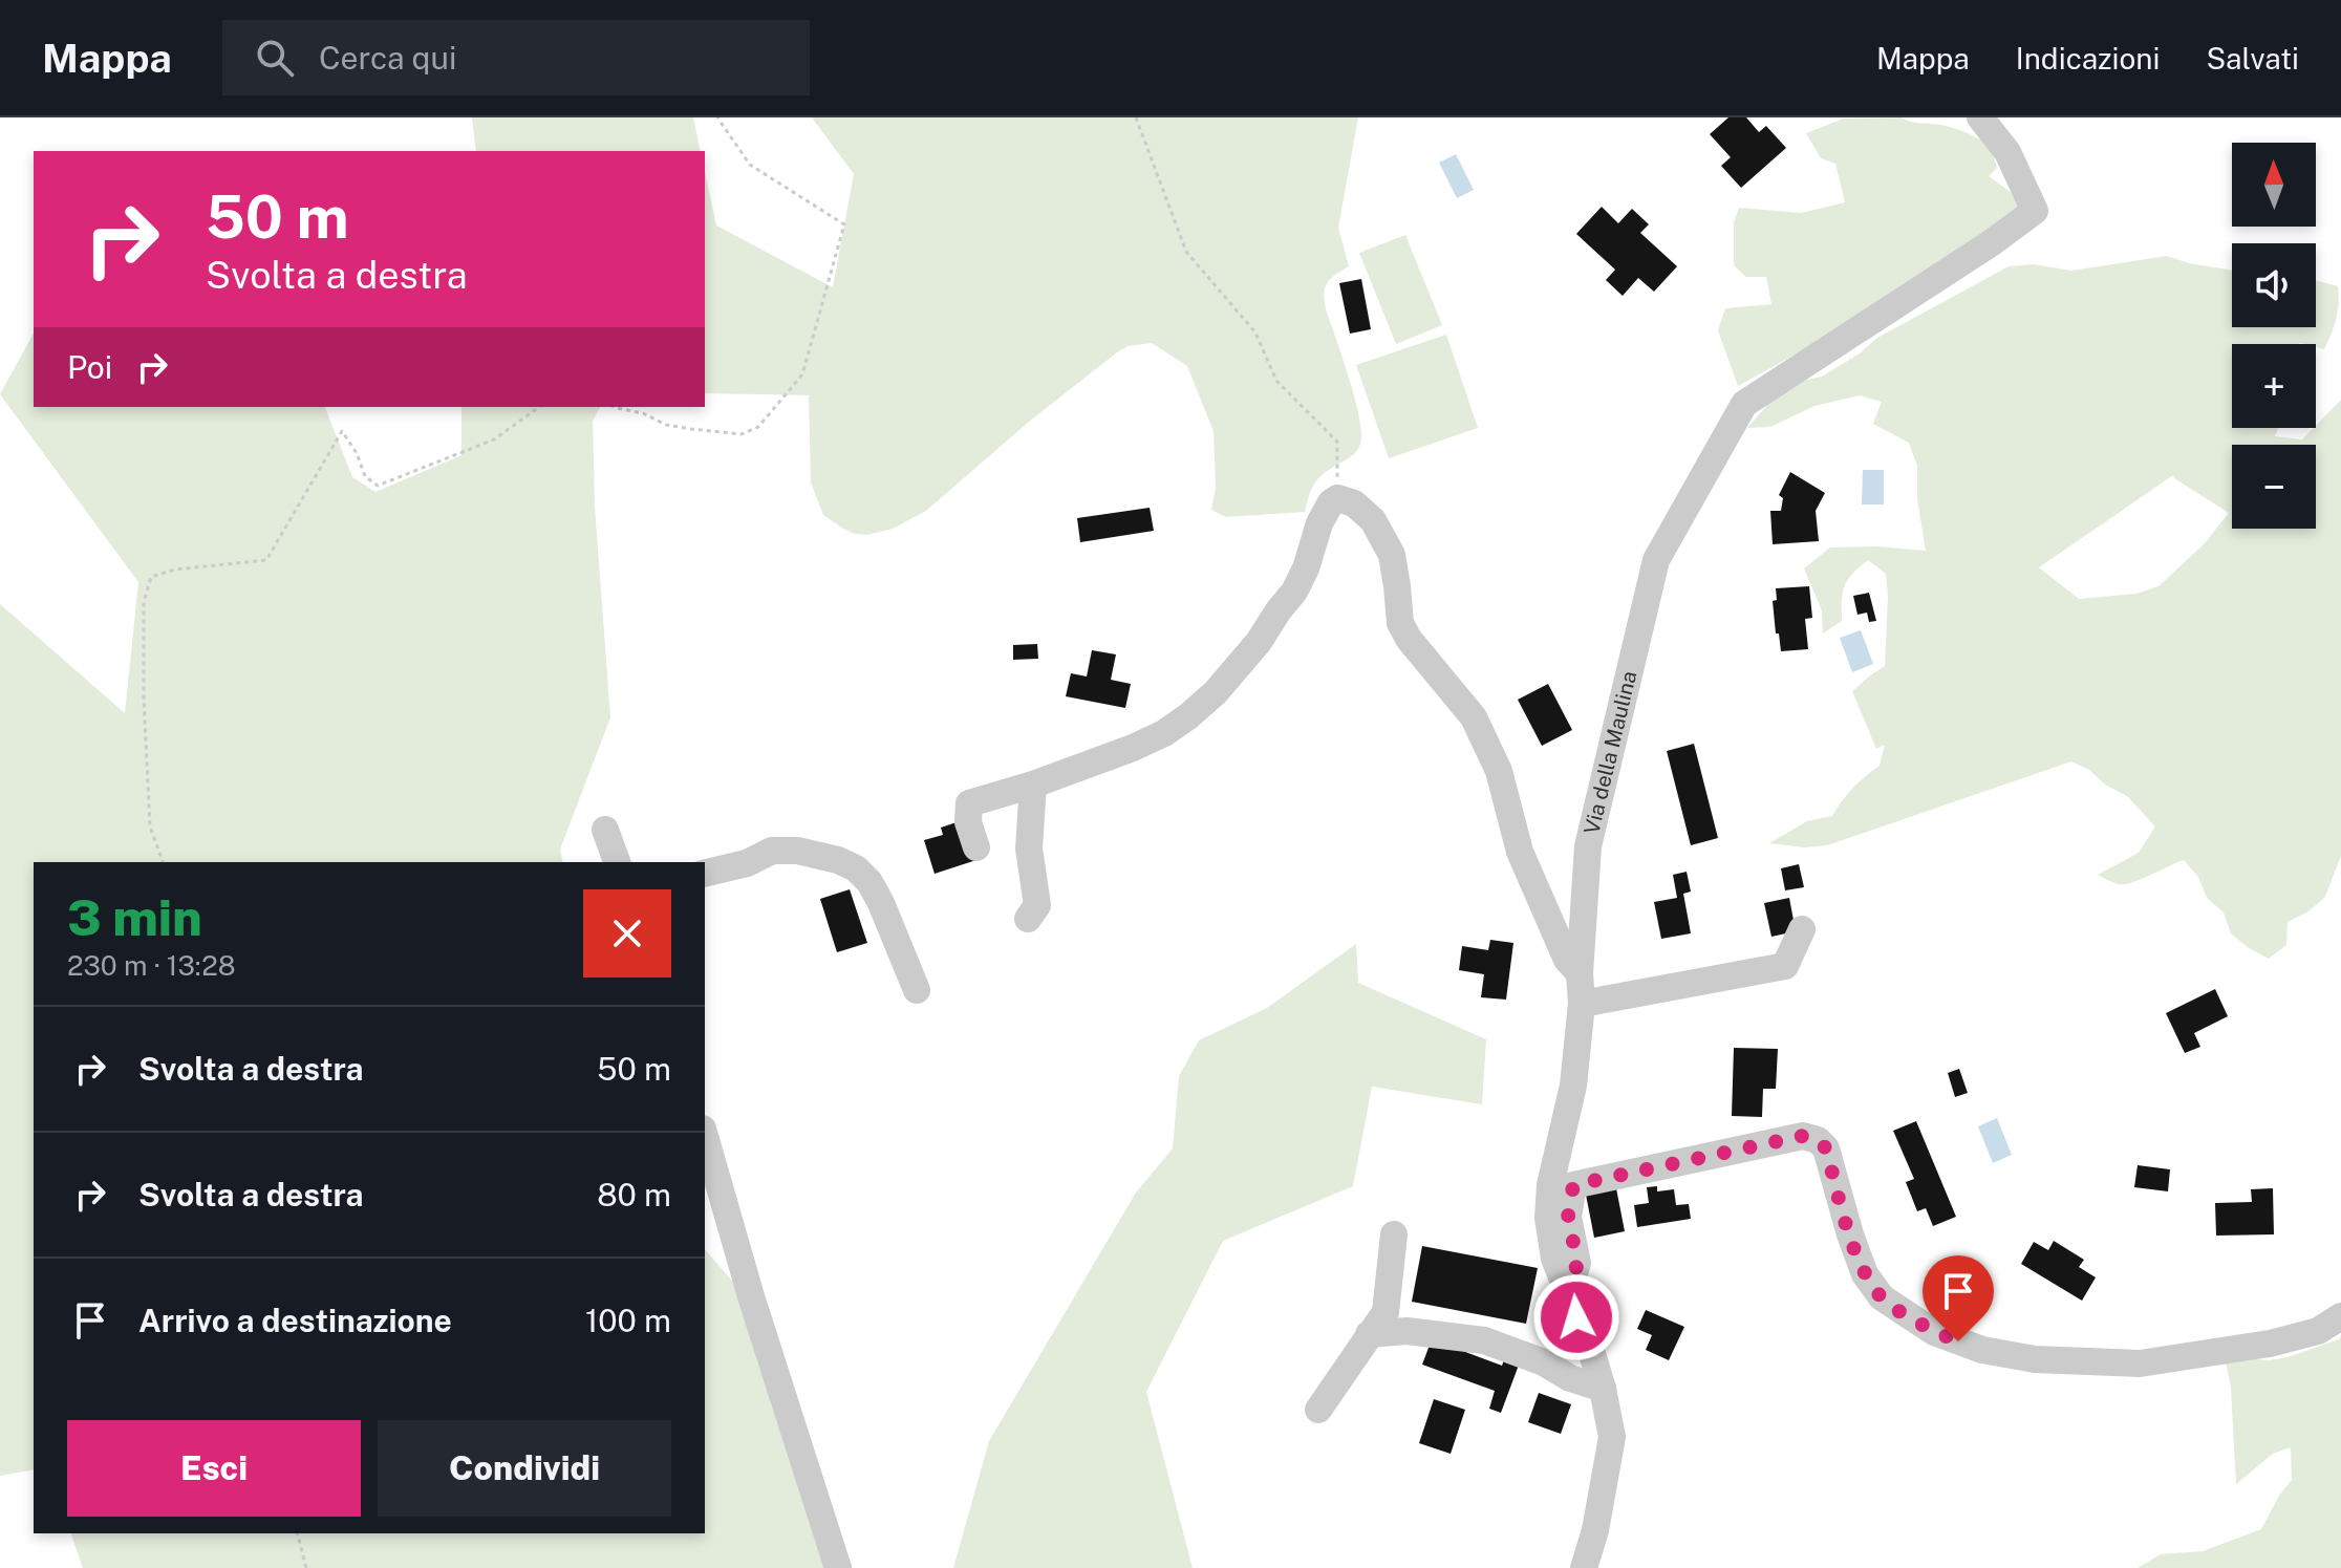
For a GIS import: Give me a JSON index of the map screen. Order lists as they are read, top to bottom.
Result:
{
  "streets": {
    "street": ["Via della Maulina"]
  },
  "north": "top",
  "page": {
    "header": "Mappa",
    "search": "Cerca qui",
    "nav": ["Mappa", "Indicazioni", "Salvati"],
    "map_buttons": ["+", "−"],
    "turn": ["50 m", "Svolta a destra"],
    "then": "Poi",
    "heading": ["3 min", "230 m · 13:28"],
    "list": [
      {
        "name": "Svolta a destra",
        "value": "50 m"
      },
      {
        "name": "Svolta a destra",
        "value": "80 m"
      },
      {
        "name": "Arrivo a destinazione",
        "value": "100 m"
      }
    ],
    "buttons": ["Esci", "Condividi"]
  }
}
